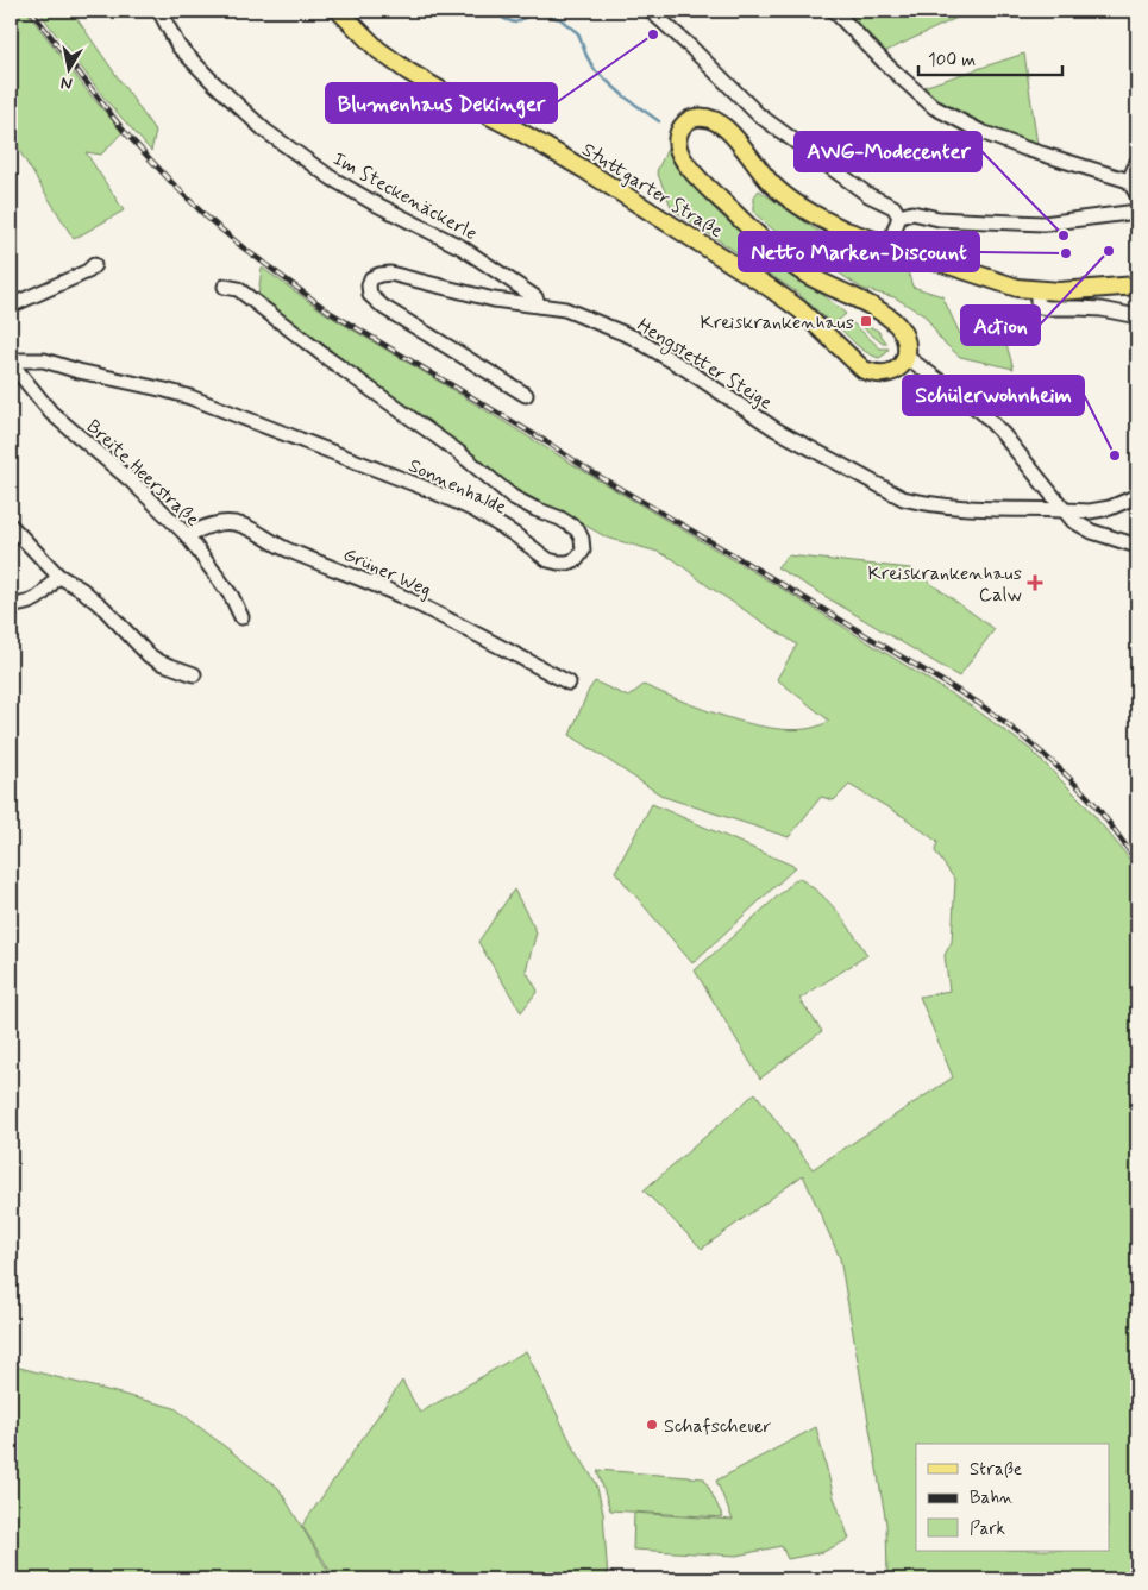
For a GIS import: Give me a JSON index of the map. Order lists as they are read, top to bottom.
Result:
{
  "streets": {
    "main road": ["Stuttgarter Straße"],
    "street": [
      "Im Steckenäckerle",
      "Hengstetter Steige",
      "Breite Heerstraße",
      "Sonnenhalde",
      "Grüner Weg"
    ]
  },
  "crossings": [
    ["Im Steckenäckerle", "Hengstetter Steige"],
    ["Breite Heerstraße", "Sonnenhalde"],
    ["Breite Heerstraße", "Grüner Weg"]
  ],
  "places": {
    "other": [
      "Blumenhaus Dekinger",
      "AWG-Modecenter",
      "Action",
      "Netto Marken-Discount",
      "Schülerwohnheim",
      "Schafscheuer"
    ],
    "transit": ["Kreiskrankenhaus"],
    "health": ["Kreiskrankenhaus Calw"]
  },
  "legend": ["Straße", "Bahn", "Park"],
  "scale_bar": "100 m",
  "north": "bottom"
}
